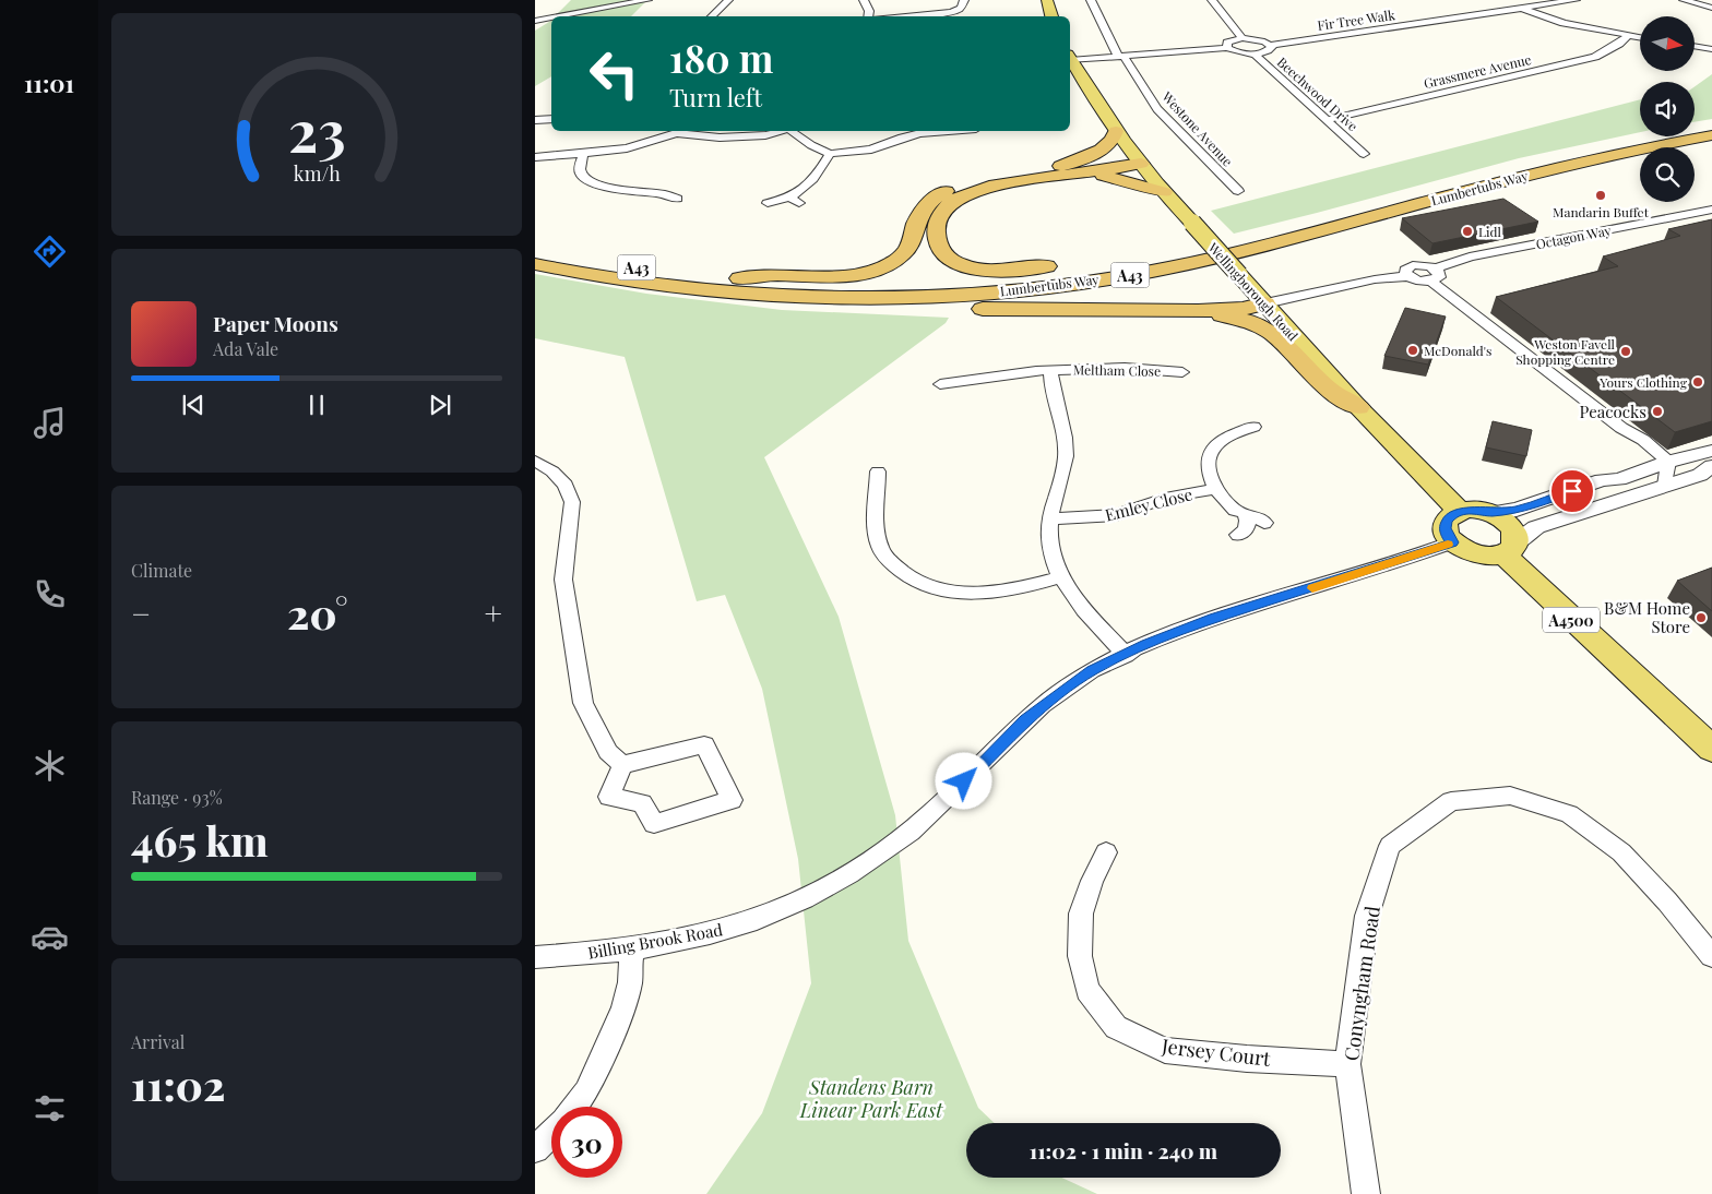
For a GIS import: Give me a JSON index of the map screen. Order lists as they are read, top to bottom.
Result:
{
  "streets": {
    "highway": ["Lumbertubs Way", "A43"],
    "main road": ["Wellingborough Road", "A4500"],
    "street": [
      "Fir Tree Walk",
      "Grassmere Avenue",
      "Beechwood Drive",
      "Westone Avenue",
      "Octagon Way",
      "Meltham Close",
      "Emley Close",
      "Billing Brook Road",
      "Conyngham Road",
      "Jersey Court"
    ]
  },
  "crossings": [
    ["Grassmere Avenue", "Beechwood Drive"],
    ["Wellingborough Road", "A4500"],
    ["Wellingborough Road", "Billing Brook Road"],
    ["Meltham Close", "Emley Close"],
    ["Meltham Close", "Billing Brook Road"],
    ["A4500", "Billing Brook Road"],
    ["Conyngham Road", "Jersey Court"]
  ],
  "parks": ["Standens Barn Linear Park East"],
  "places": [
    "Mandarin Buffet",
    "Lidl",
    "McDonald's",
    "Weston Favell Shopping Centre",
    "Yours Clothing",
    "Peacocks",
    "B&M Home Store"
  ],
  "north": "right",
  "page": {
    "tabs": "11:01",
    "turn": ["180 m", "Turn left"],
    "song": ["Paper Moons", "Ada Vale"],
    "tile": [
      "Climate",
      ["Range · 93%", "465 km"],
      ["Arrival", "11:02"]
    ],
    "heat": ["−", "20°", "+"],
    "limit": "30",
    "trip": "11:02 · 1 min · 240 m",
    "gauge": ["23", "km/h"]
  }
}
